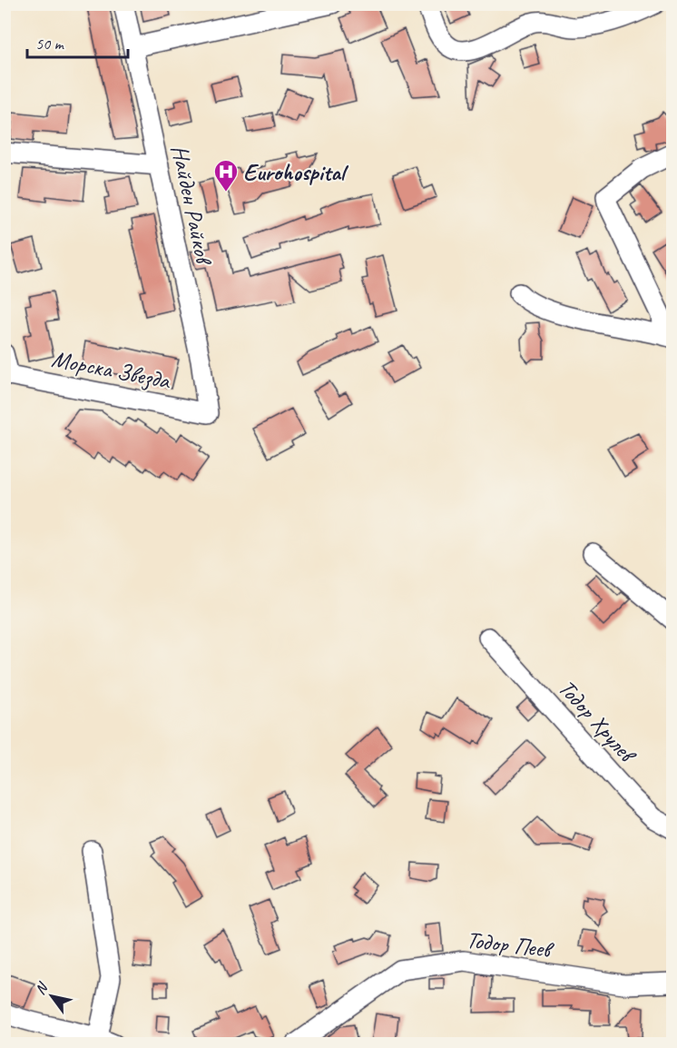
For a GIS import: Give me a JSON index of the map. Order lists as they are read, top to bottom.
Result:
{
  "streets": {
    "street": [
      "Найден Райков",
      "Морска Звезда",
      "Тодор Хрулев",
      "Тодор Пеев"
    ]
  },
  "crossings": [
    ["Найден Райков", "Морска Звезда"]
  ],
  "places": {
    "hospital": ["Eurohospital"]
  },
  "scale_bar": "50 m",
  "north": "top left"
}
